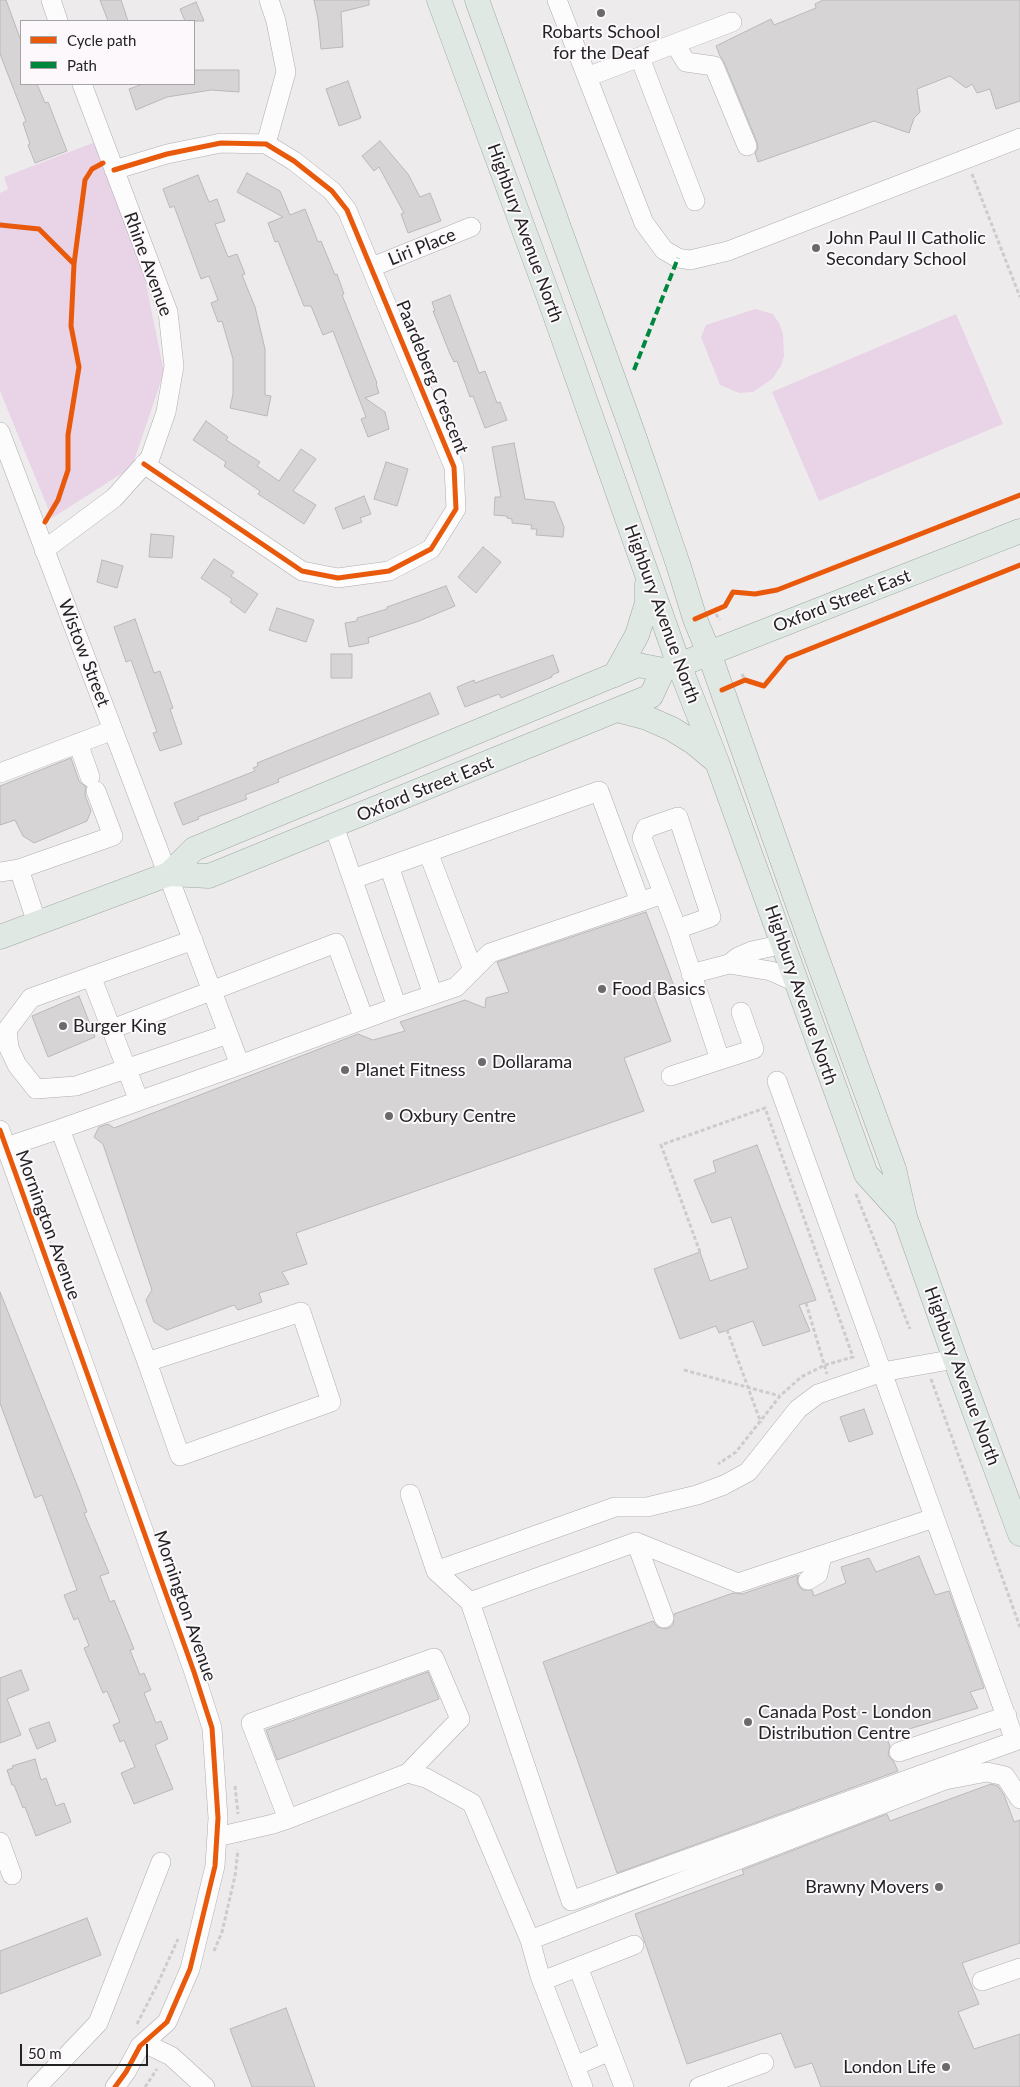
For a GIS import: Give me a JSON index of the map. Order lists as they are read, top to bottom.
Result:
{
  "streets": {
    "main road": ["Highbury Avenue North", "Oxford Street East"],
    "street": [
      "Liri Place",
      "Rhine Avenue",
      "Paardeberg Crescent",
      "Wistow Street",
      "Mornington Avenue"
    ]
  },
  "crossings": [
    ["Highbury Avenue North", "Oxford Street East"],
    ["Liri Place", "Paardeberg Crescent"],
    ["Rhine Avenue", "Paardeberg Crescent"],
    ["Rhine Avenue", "Wistow Street"],
    ["Oxford Street East", "Wistow Street"]
  ],
  "places": [
    "Robarts School for the Deaf",
    "John Paul II Catholic Secondary School",
    "Food Basics",
    "Burger King",
    "Dollarama",
    "Planet Fitness",
    "Oxbury Centre",
    "Canada Post - London Distribution Centre",
    "Brawny Movers",
    "London Life"
  ],
  "legend": ["Cycle path", "Path"],
  "scale_bar": "50 m"
}
